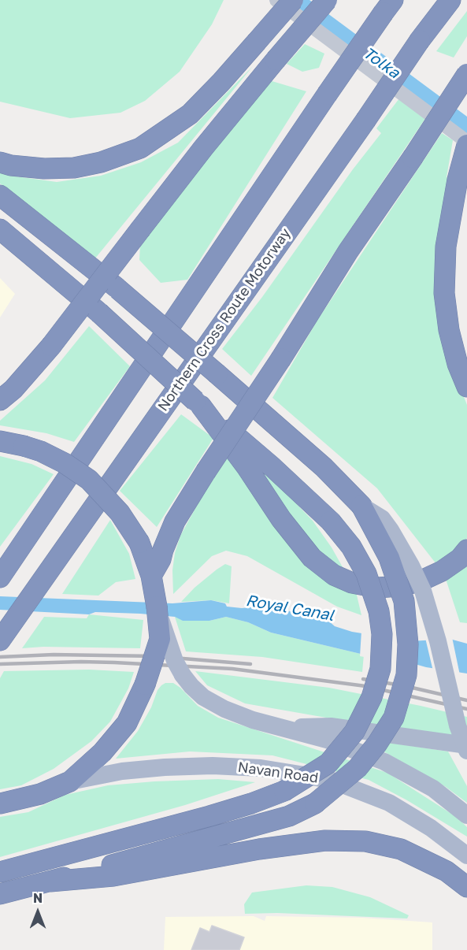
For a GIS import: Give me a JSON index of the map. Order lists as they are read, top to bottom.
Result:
{
  "streets": {
    "highway": ["Northern Cross Route Motorway"],
    "main road": ["Navan Road"]
  },
  "water": ["Tolka", "Royal Canal"],
  "north": "top"
}
